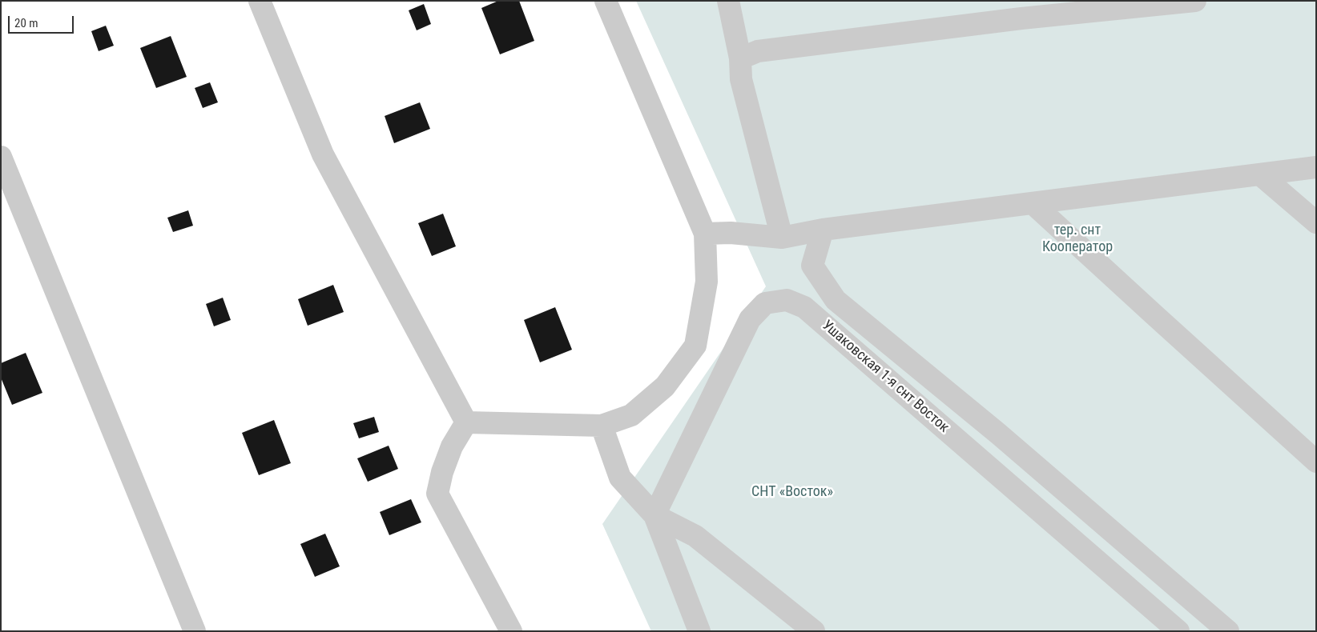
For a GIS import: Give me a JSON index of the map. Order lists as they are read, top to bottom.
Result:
{
  "streets": {
    "street": ["Ушаковская 1-я снт Восток"]
  },
  "parks": ["тер. снт Кооператор", "СНТ «Восток»"],
  "scale_bar": "20 m"
}
